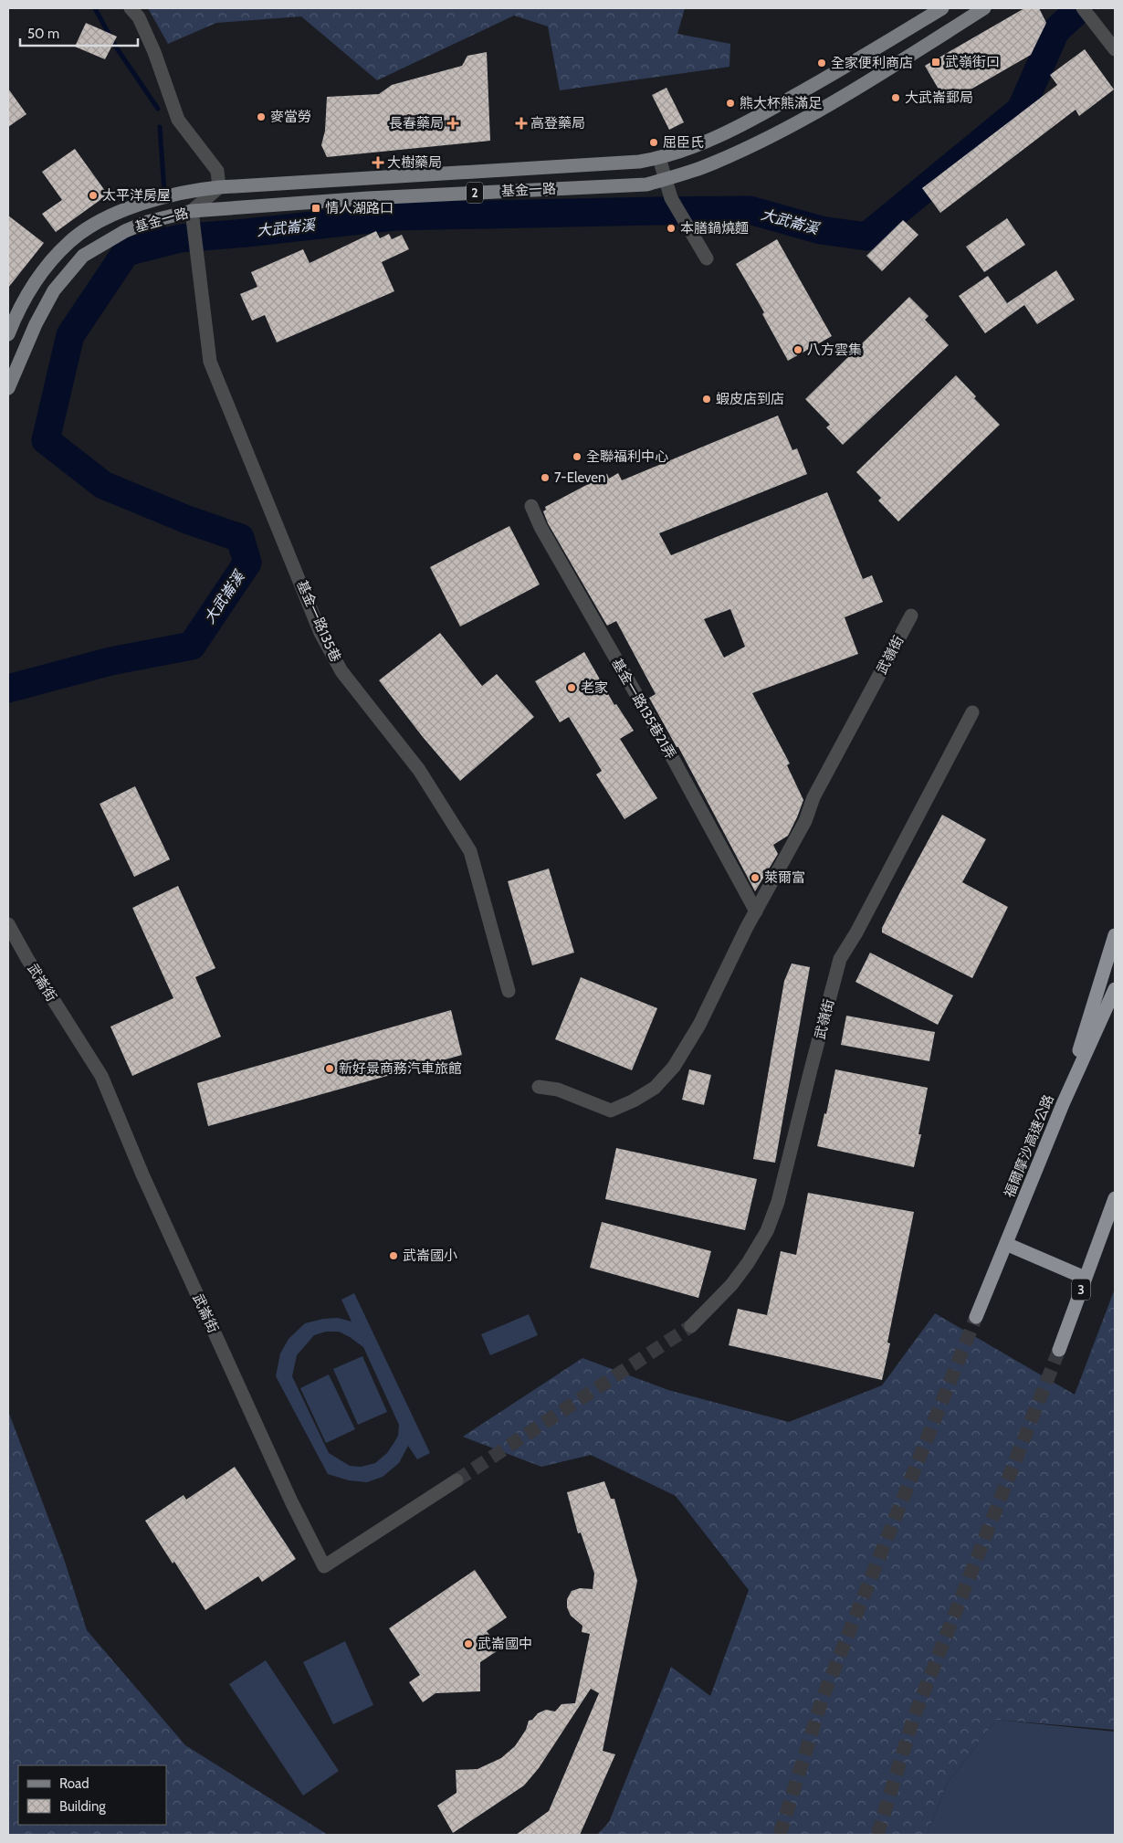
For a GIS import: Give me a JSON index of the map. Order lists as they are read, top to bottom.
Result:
{
  "streets": {
    "highway": ["福爾摩沙高速公路", "3"],
    "main road": ["基金一路", "2"],
    "street": [
      "基金一路135巷",
      "武嶺街",
      "基金一路135巷21弄",
      "武崙街"
    ]
  },
  "crossings": [
    ["基金一路", "基金一路135巷"],
    ["武嶺街", "基金一路135巷21弄"]
  ],
  "water": ["大武崙溪"],
  "places": {
    "transit": ["武嶺街口", "情人湖路口"],
    "other": [
      "全家便利商店",
      "大武崙郵局",
      "熊大杯熊滿足",
      "麥當勞",
      "屈臣氏",
      "太平洋房屋",
      "本膳鍋燒麵",
      "八方雲集",
      "蝦皮店到店",
      "全聯福利中心",
      "7-Eleven",
      "老家",
      "萊爾富",
      "新好景商務汽車旅館",
      "武崙國小",
      "武崙國中"
    ],
    "health": ["長春藥局", "高登藥局", "大樹藥局"]
  },
  "legend": ["Road", "Building"],
  "scale_bar": "50 m"
}
